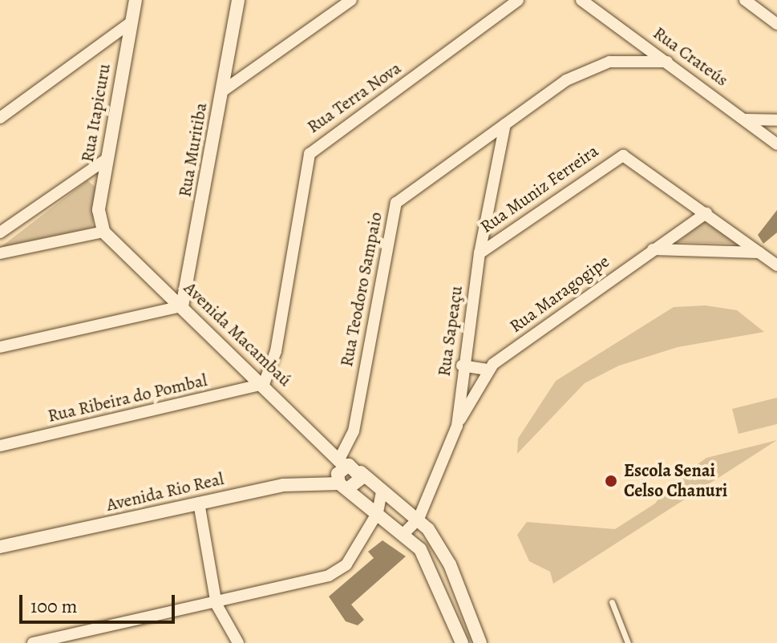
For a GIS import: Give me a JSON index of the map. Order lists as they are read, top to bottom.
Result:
{
  "streets": {
    "street": [
      "Rua Crateús",
      "Rua Terra Nova",
      "Rua Itapicuru",
      "Rua Muritiba",
      "Rua Muniz Ferreira",
      "Rua Teodoro Sampaio",
      "Rua Maragogipe",
      "Rua Sapeaçu",
      "Avenida Macambaú",
      "Rua Ribeira do Pombal",
      "Avenida Rio Real"
    ]
  },
  "crossings": [
    ["Rua Crateús", "Rua Teodoro Sampaio"],
    ["Rua Terra Nova", "Avenida Macambaú"],
    ["Rua Terra Nova", "Rua Ribeira do Pombal"],
    ["Rua Itapicuru", "Avenida Macambaú"],
    ["Rua Muritiba", "Avenida Macambaú"],
    ["Rua Muniz Ferreira", "Rua Maragogipe"],
    ["Rua Muniz Ferreira", "Rua Sapeaçu"],
    ["Rua Teodoro Sampaio", "Rua Sapeaçu"],
    ["Rua Teodoro Sampaio", "Avenida Macambaú"],
    ["Rua Maragogipe", "Rua Sapeaçu"],
    ["Avenida Macambaú", "Rua Ribeira do Pombal"]
  ],
  "places": ["Escola Senai Celso Chanuri"],
  "scale_bar": "100 m"
}
